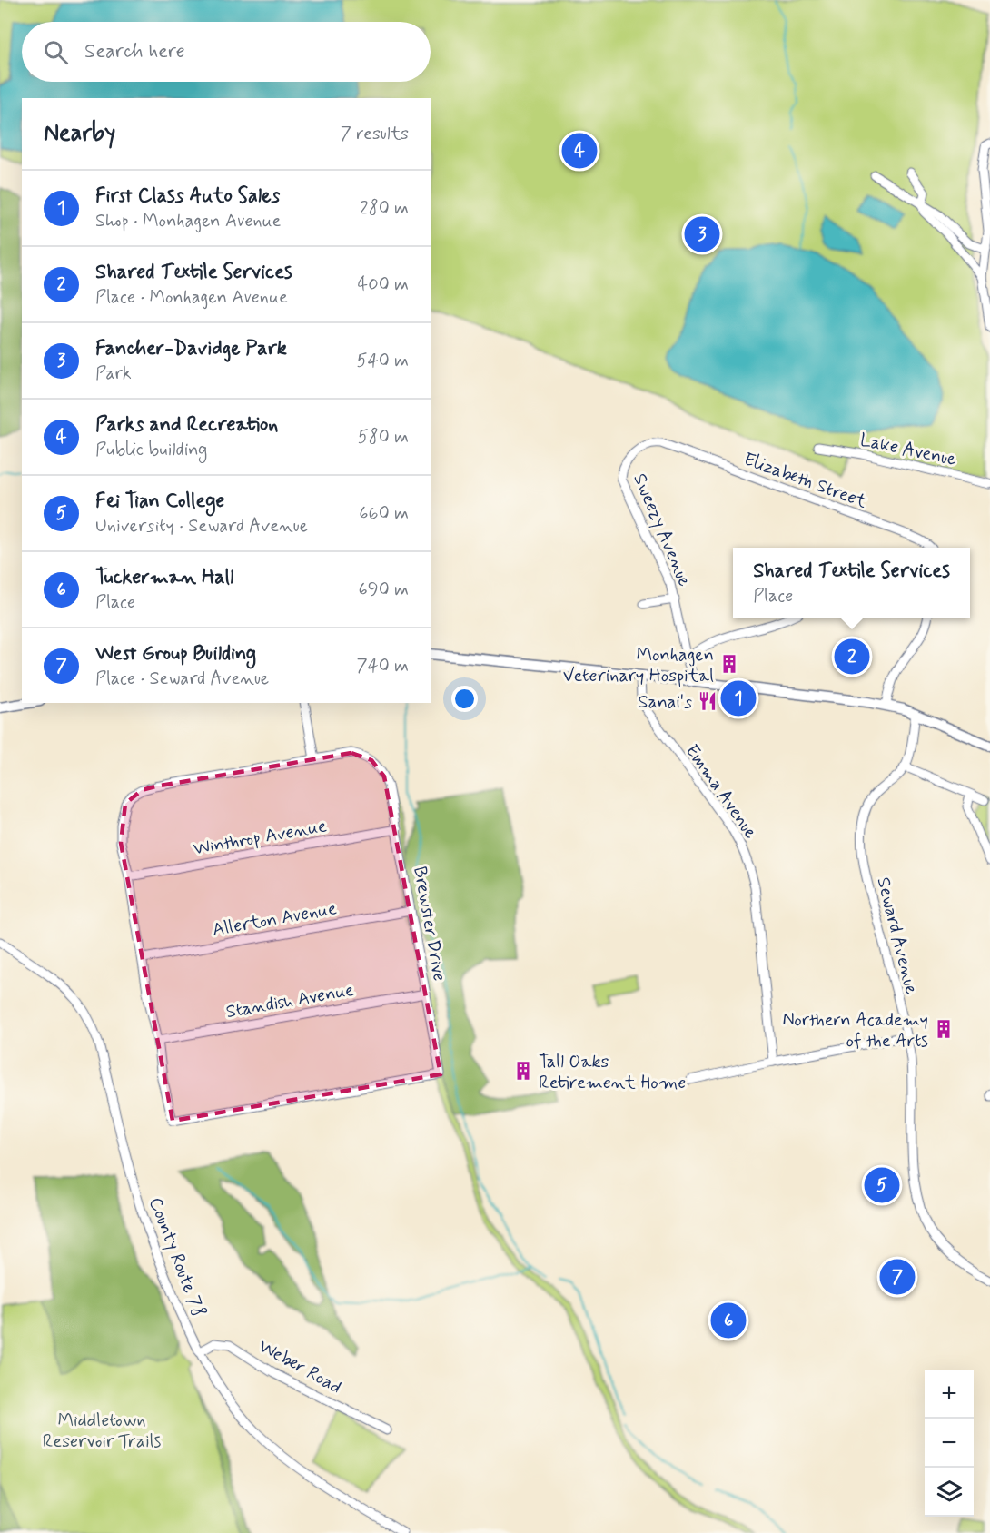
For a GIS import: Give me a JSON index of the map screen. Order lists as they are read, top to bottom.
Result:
{
  "streets": {
    "street": [
      "Lake Avenue",
      "Elizabeth Street",
      "Sweezy Avenue",
      "Emma Avenue",
      "Winthrop Avenue",
      "Allerton Avenue",
      "Brewster Drive",
      "Seward Avenue",
      "Standish Avenue",
      "County Route 78",
      "Weber Road"
    ]
  },
  "crossings": [
    ["Elizabeth Street", "Sweezy Avenue"],
    ["Winthrop Avenue", "Brewster Drive"],
    ["Allerton Avenue", "Brewster Drive"],
    ["Brewster Drive", "Standish Avenue"],
    ["County Route 78", "Weber Road"]
  ],
  "parks": ["Middletown Reservoir Trails"],
  "places": {
    "building": ["Monhagen Veterinary Hospital", "Northern Academy of the Arts", "Tall Oaks Retirement Home"],
    "restaurant": ["Sanai's"]
  },
  "page": {
    "search": "Search here",
    "heading": ["Nearby", "7 results"],
    "pins": [
      "4",
      "3",
      "2",
      "1",
      "5",
      "7",
      "6"
    ],
    "list": [
      {
        "mark": "1",
        "name": "First Class Auto Sales",
        "note": "Shop · Monhagen Avenue",
        "value": "280 m"
      },
      {
        "mark": "2",
        "name": "Shared Textile Services",
        "note": "Place · Monhagen Avenue",
        "value": "400 m"
      },
      {
        "mark": "3",
        "name": "Fancher-Davidge Park",
        "note": "Park",
        "value": "540 m"
      },
      {
        "mark": "4",
        "name": "Parks and Recreation",
        "note": "Public building",
        "value": "580 m"
      },
      {
        "mark": "5",
        "name": "Fei Tian College",
        "note": "University · Seward Avenue",
        "value": "660 m"
      },
      {
        "mark": "6",
        "name": "Tuckerman Hall",
        "note": "Place",
        "value": "690 m"
      },
      {
        "mark": "7",
        "name": "West Group Building",
        "note": "Place · Seward Avenue",
        "value": "740 m"
      }
    ],
    "popup": ["Shared Textile Services", "Place"],
    "map_buttons": ["+", "−"]
  }
}
